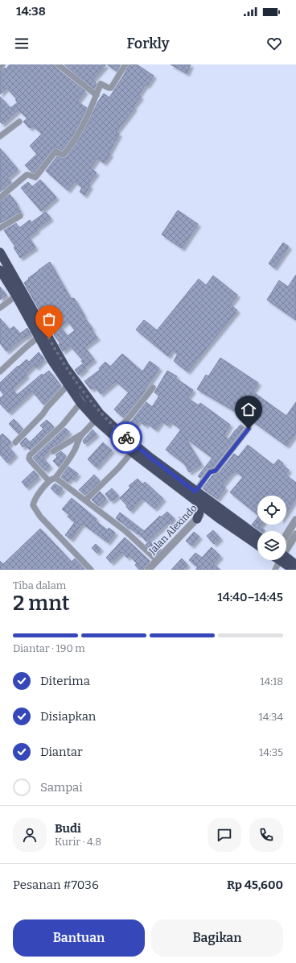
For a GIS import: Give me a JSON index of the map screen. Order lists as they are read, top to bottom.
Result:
{
  "streets": {
    "street": ["Jalan Alexindo"]
  },
  "page": {
    "status": "14:38",
    "header": "Forkly",
    "heading": ["2 mnt", "Tiba dalam", "14:40–14:45"],
    "panel": [
      "Budi",
      "Kurir · 4.8",
      "Pesanan #7036",
      "Rp 45,600"
    ],
    "bar": "Diantar · 190 m",
    "list": [
      ["Diterima", "14:18"],
      ["Disiapkan", "14:34"],
      ["Diantar", "14:35"],
      "Sampai"
    ],
    "buttons": ["Bantuan", "Bagikan"]
  }
}
